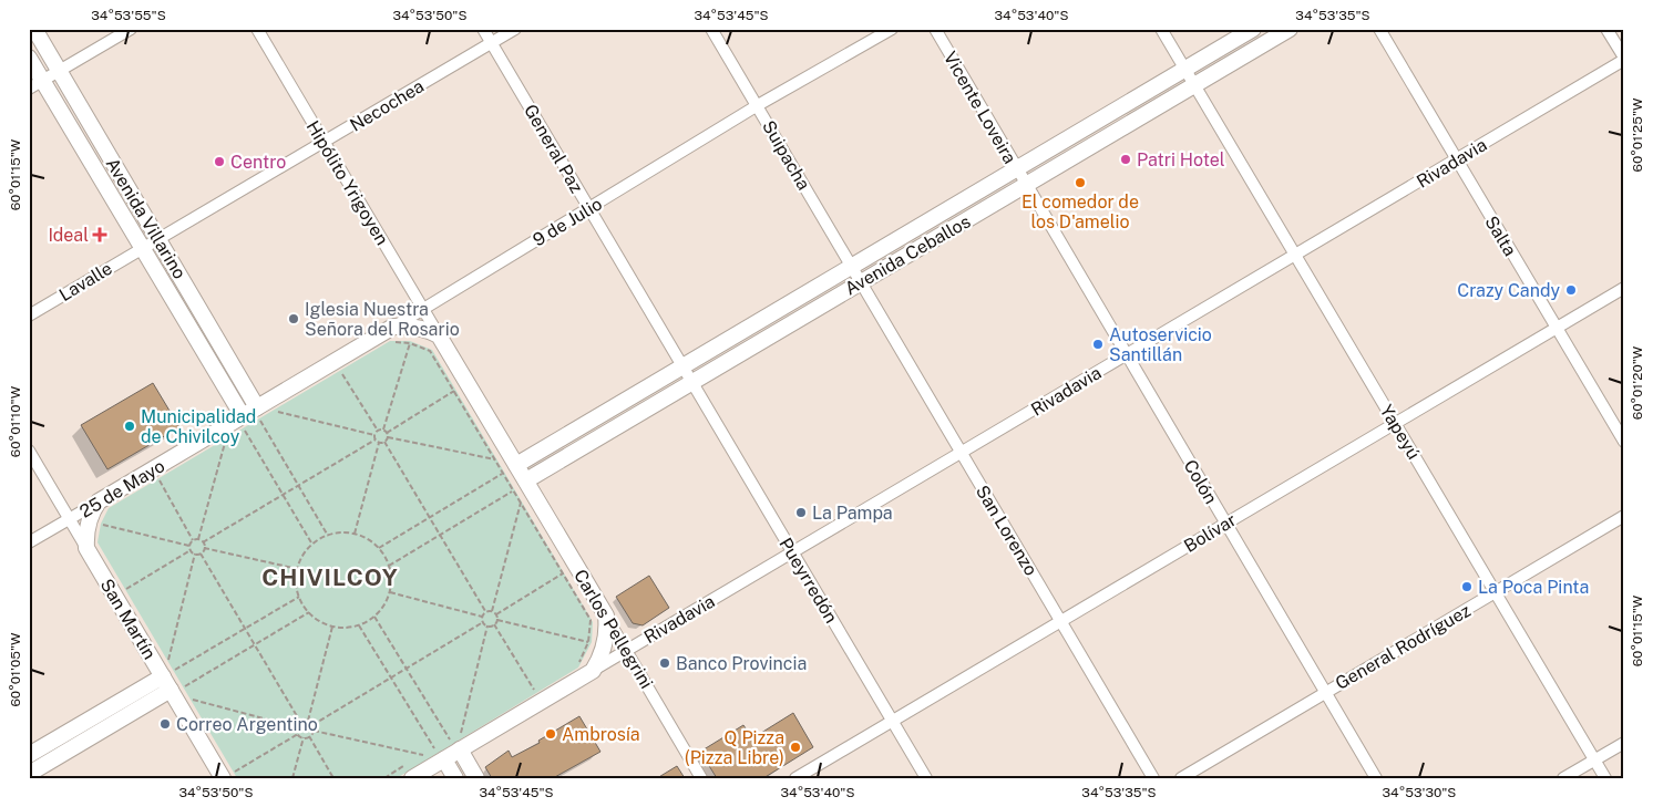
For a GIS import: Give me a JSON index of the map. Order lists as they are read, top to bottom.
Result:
{
  "streets": {
    "main road": [
      "Rivadavia",
      "Hipólito Yrigoyen",
      "Avenida Villarino",
      "9 de Julio",
      "Avenida Ceballos",
      "25 de Mayo",
      "San Martín",
      "Carlos Pellegrini"
    ],
    "street": [
      "Necochea",
      "Vicente Loveira",
      "General Paz",
      "Suipacha",
      "Salta",
      "Lavalle",
      "Yapeyú",
      "Colón",
      "San Lorenzo",
      "Bolívar",
      "Pueyrredón",
      "General Rodríguez"
    ]
  },
  "crossings": [
    ["Necochea", "General Paz"],
    ["Necochea", "Hipólito Yrigoyen"],
    ["Necochea", "Avenida Villarino"],
    ["Necochea", "Lavalle"],
    ["Vicente Loveira", "Avenida Ceballos"],
    ["Vicente Loveira", "Colón"],
    ["General Paz", "9 de Julio"],
    ["General Paz", "Avenida Ceballos"],
    ["General Paz", "Pueyrredón"],
    ["Suipacha", "9 de Julio"],
    ["Suipacha", "Avenida Ceballos"],
    ["Suipacha", "San Lorenzo"],
    ["Rivadavia", "Salta"],
    ["Rivadavia", "Yapeyú"],
    ["Rivadavia", "Colón"],
    ["Rivadavia", "San Lorenzo"],
    ["Rivadavia", "Pueyrredón"],
    ["Rivadavia", "Carlos Pellegrini"],
    ["Hipólito Yrigoyen", "9 de Julio"],
    ["Hipólito Yrigoyen", "Avenida Ceballos"],
    ["Hipólito Yrigoyen", "Carlos Pellegrini"],
    ["Avenida Villarino", "9 de Julio"],
    ["Avenida Villarino", "Lavalle"],
    ["Avenida Villarino", "25 de Mayo"],
    ["9 de Julio", "25 de Mayo"],
    ["Salta", "Bolívar"],
    ["Avenida Ceballos", "Yapeyú"],
    ["Avenida Ceballos", "Colón"],
    ["Avenida Ceballos", "San Lorenzo"],
    ["Avenida Ceballos", "Pueyrredón"],
    ["Avenida Ceballos", "Carlos Pellegrini"],
    ["Yapeyú", "Bolívar"],
    ["Yapeyú", "General Rodríguez"],
    ["Colón", "Bolívar"],
    ["Colón", "General Rodríguez"],
    ["25 de Mayo", "San Martín"],
    ["San Lorenzo", "Bolívar"],
    ["Bolívar", "Pueyrredón"]
  ],
  "districts": ["CHIVILCOY"],
  "places": {
    "other": [
      "Patri Hotel",
      "Centro",
      "El comedor de los D'amelio",
      "Crazy Candy",
      "Iglesia Nuestra Señora del Rosario",
      "Autoservicio Santillán",
      "Municipalidad de Chivilcoy",
      "La Pampa",
      "La Poca Pinta",
      "Banco Provincia",
      "Correo Argentino",
      "Ambrosía",
      "Q Pizza (Pizza Libre)"
    ],
    "health": ["Ideal"]
  },
  "coordinates": [
    "34°53'55\"S",
    "34°53'50\"S",
    "34°53'45\"S",
    "34°53'40\"S",
    "34°53'35\"S",
    "60°01'25\"W",
    "60°01'15\"W",
    "60°01'20\"W",
    "60°01'10\"W",
    "60°01'05\"W",
    "34°53'30\"S"
  ]
}
